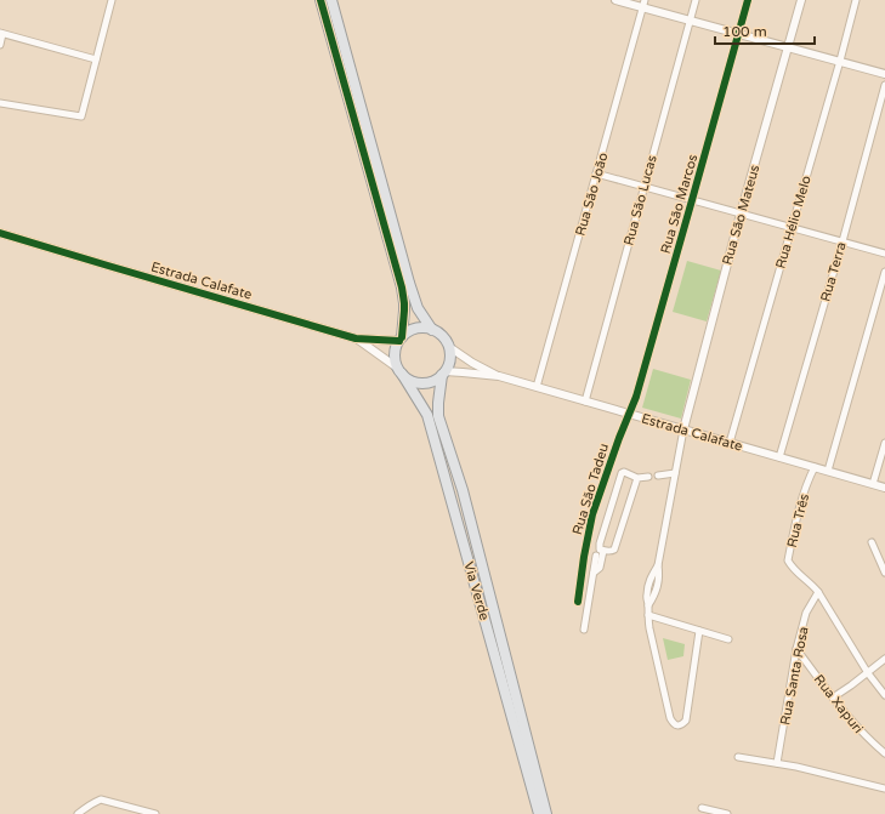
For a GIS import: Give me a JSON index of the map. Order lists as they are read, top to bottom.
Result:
{
  "streets": {
    "main road": ["Via Verde"],
    "street": [
      "Rua São João",
      "Rua São Lucas",
      "Rua São Marcos",
      "Rua São Mateus",
      "Rua Hélio Melo",
      "Rua Terra",
      "Estrada Calafate",
      "Rua São Tadeu",
      "Rua Três",
      "Rua Santa Rosa",
      "Rua Xapuri"
    ]
  },
  "crossings": [
    ["Rua São João", "Estrada Calafate"],
    ["Rua São Lucas", "Estrada Calafate"],
    ["Rua São Marcos", "Estrada Calafate"],
    ["Rua São Marcos", "Rua São Tadeu"],
    ["Rua São Mateus", "Estrada Calafate"],
    ["Rua Hélio Melo", "Estrada Calafate"],
    ["Rua Terra", "Estrada Calafate"],
    ["Estrada Calafate", "Rua São Tadeu"],
    ["Estrada Calafate", "Rua Três"],
    ["Estrada Calafate", "Via Verde"],
    ["Rua Três", "Rua Santa Rosa"],
    ["Rua Santa Rosa", "Rua Xapuri"]
  ],
  "scale_bar": "100 m"
}
